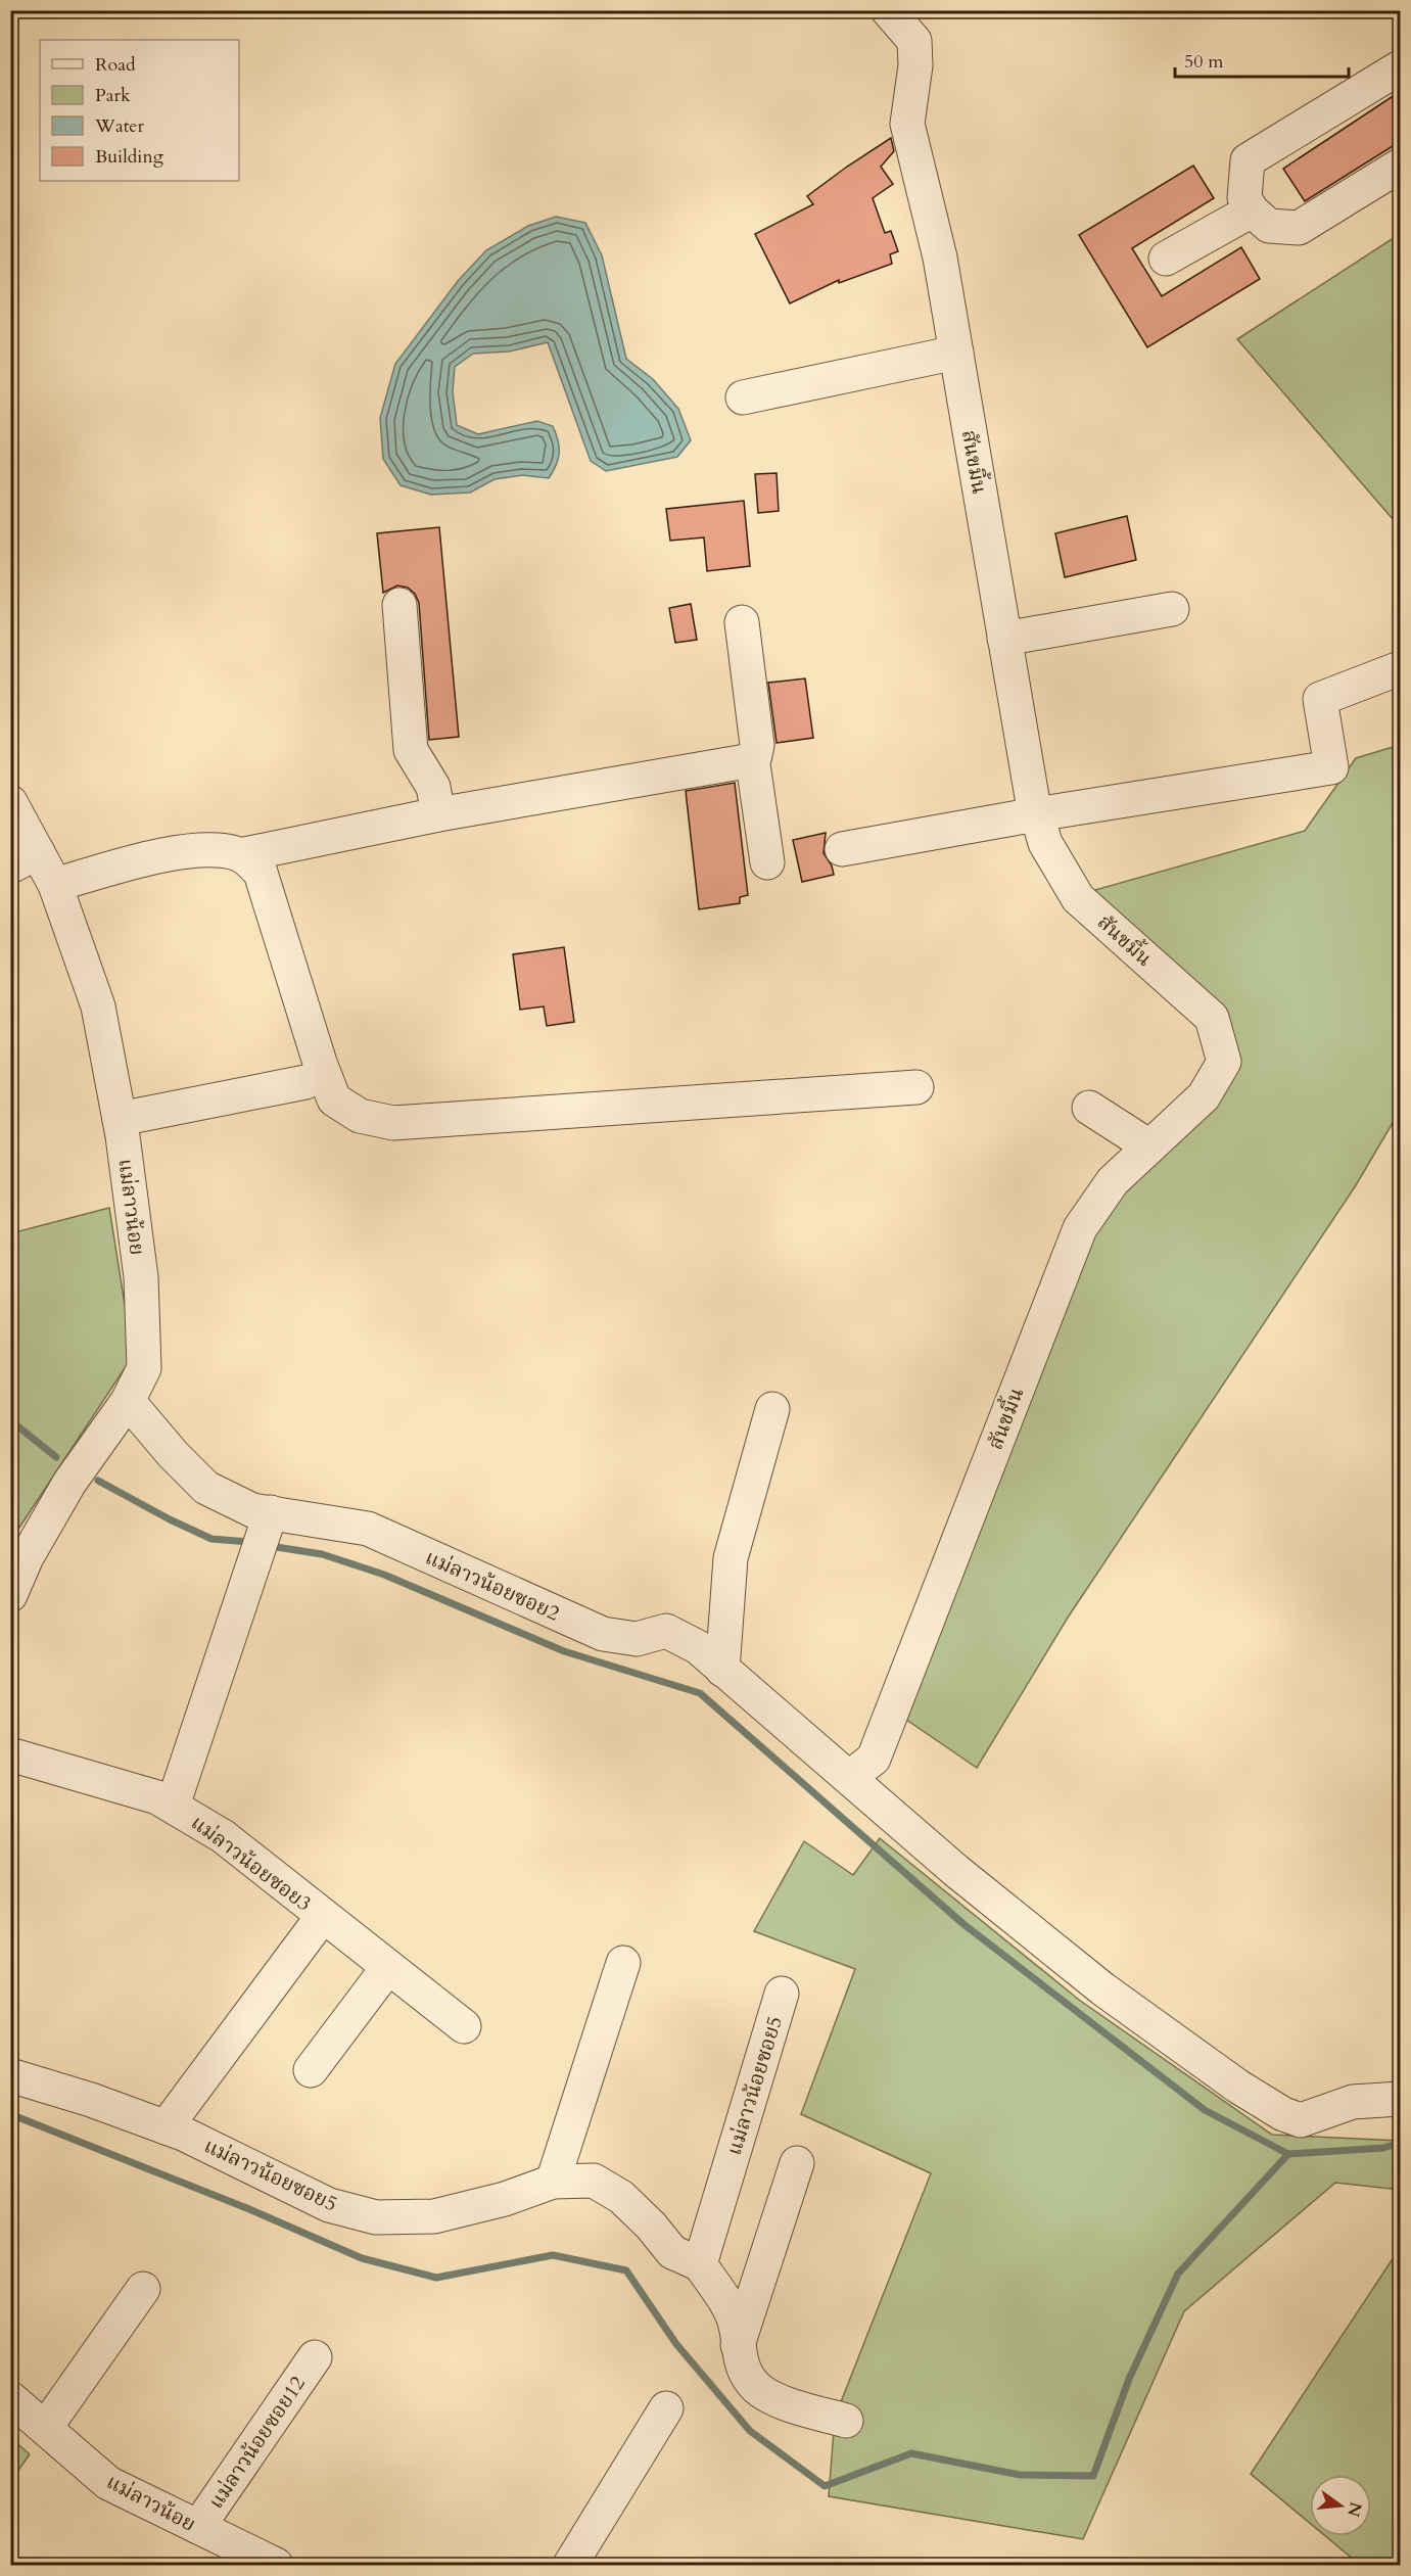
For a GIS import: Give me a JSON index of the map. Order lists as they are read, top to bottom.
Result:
{
  "streets": {
    "street": [
      "สันขมิ้น",
      "แม่ลาวน้อย",
      "แม่ลาวน้อยซอย2",
      "แม่ลาวน้อยซอย3",
      "แม่ลาวน้อยซอย5",
      "แม่ลาวน้อยซอย12"
    ]
  },
  "crossings": [
    ["สันขมิ้น", "แม่ลาวน้อยซอย2"],
    ["แม่ลาวน้อย", "แม่ลาวน้อยซอย2"],
    ["แม่ลาวน้อย", "แม่ลาวน้อยซอย12"]
  ],
  "legend": [
    "Road",
    "Park",
    "Water",
    "Building"
  ],
  "scale_bar": "50 m",
  "north": "right"
}
